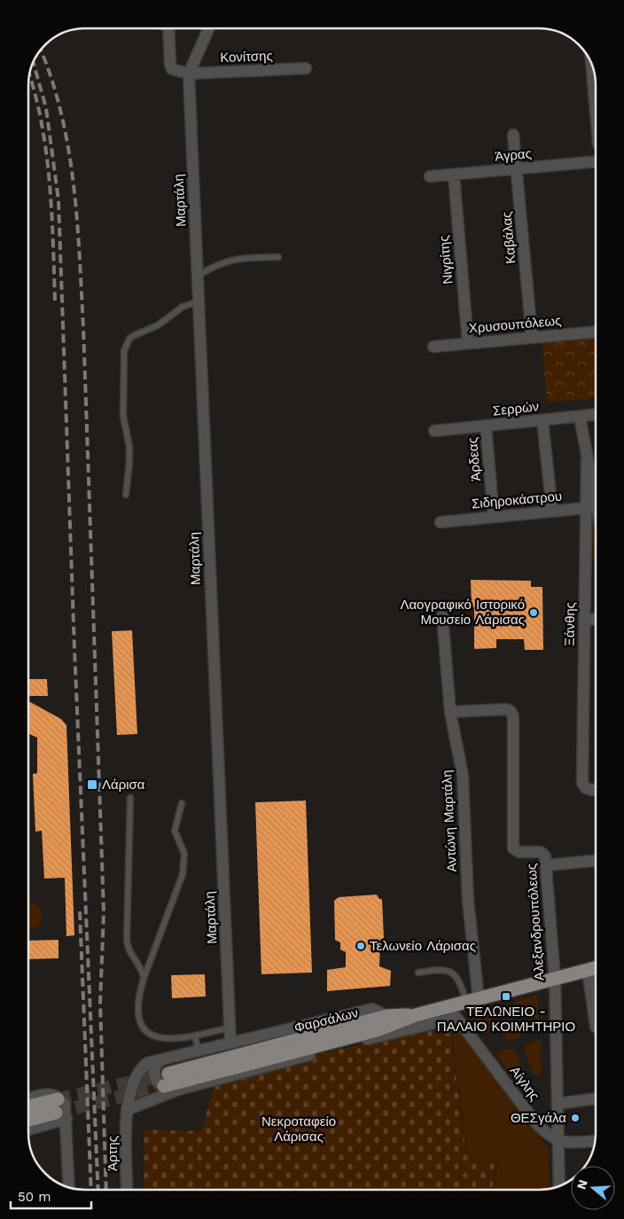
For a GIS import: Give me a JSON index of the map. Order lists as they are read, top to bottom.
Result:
{
  "streets": {
    "main road": ["Φαρσάλων"],
    "street": [
      "Κονίτσης",
      "Άγρας",
      "Μαρτάλη",
      "Καβάλας",
      "Νιγρίτης",
      "Χρυσουπόλεως",
      "Σερρών",
      "Άρδεας",
      "Σιδηροκάστρου",
      "Ξάνθης",
      "Αντώνη Μαρτάλη",
      "Αλεξανδρουπόλεως",
      "Αίγλης",
      "Άρτης"
    ]
  },
  "crossings": [
    ["Κονίτσης", "Μαρτάλη"],
    ["Άγρας", "Καβάλας"],
    ["Άγρας", "Νιγρίτης"],
    ["Μαρτάλη", "Φαρσάλων"],
    ["Καβάλας", "Χρυσουπόλεως"],
    ["Νιγρίτης", "Χρυσουπόλεως"],
    ["Σερρών", "Άρδεας"],
    ["Άρδεας", "Σιδηροκάστρου"],
    ["Σιδηροκάστρου", "Ξάνθης"],
    ["Αντώνη Μαρτάλη", "Αλεξανδρουπόλεως"],
    ["Αλεξανδρουπόλεως", "Αίγλης"],
    ["Φαρσάλων", "Άρτης"]
  ],
  "parks": ["Νεκροταφείο Λάρισας"],
  "places": {
    "other": ["Λαογραφικό Ιστορικό Μουσείο Λάρισας", "Τελωνείο Λάρισας", "ΘΕΣγάλα"],
    "transit": ["Λάρισα", "ΤΕΛΩΝΕΙΟ - ΠΑΛΑΙΟ ΚΟΙΜΗΤΗΡΙΟ"]
  },
  "scale_bar": "50 m",
  "north": "left"
}
